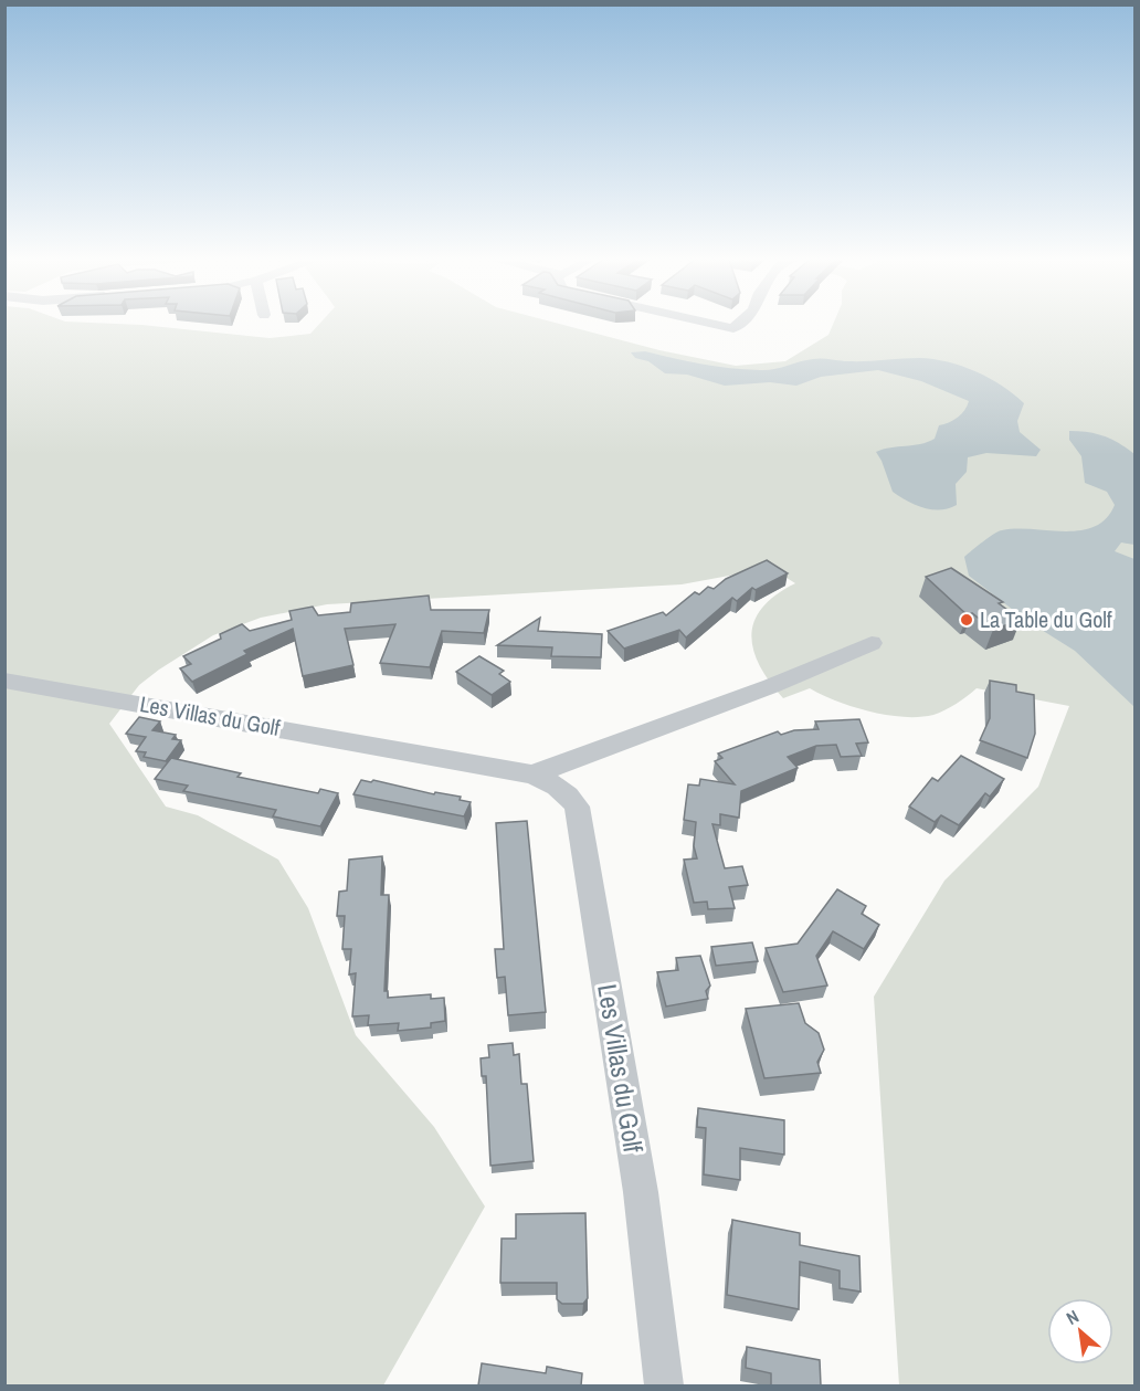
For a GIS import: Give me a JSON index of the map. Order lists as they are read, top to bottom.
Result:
{
  "streets": {
    "street": ["Les Villas du Golf"]
  },
  "places": ["La Table du Golf"],
  "north": "top left"
}
